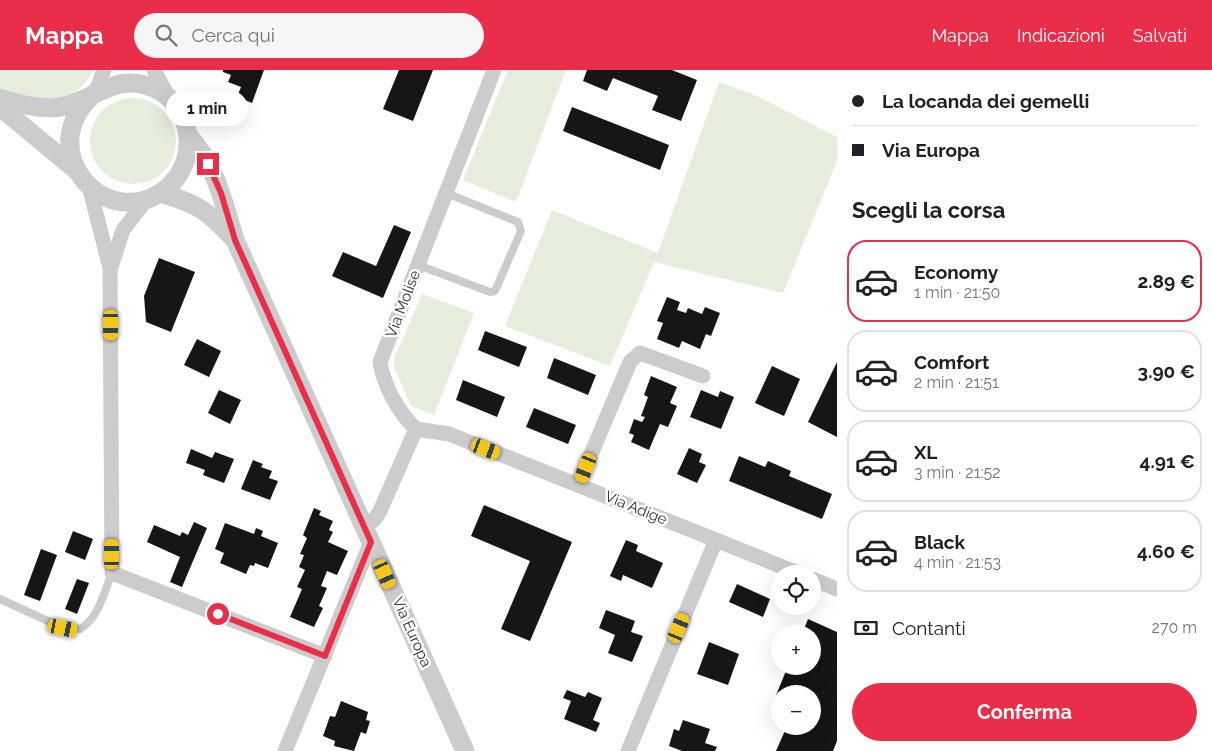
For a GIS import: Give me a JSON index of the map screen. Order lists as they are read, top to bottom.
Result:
{
  "streets": {
    "street": ["Via Molise", "Via Adige", "Via Europa"]
  },
  "crossings": [
    ["Via Molise", "Via Adige"]
  ],
  "page": {
    "header": "Mappa",
    "search": "Cerca qui",
    "nav": ["Mappa", "Indicazioni", "Salvati"],
    "banner": ["La locanda dei gemelli", "Via Europa"],
    "bubble": "1 min",
    "heading": "Scegli la corsa",
    "list": [
      {
        "name": "Economy",
        "note": "1 min · 21:50",
        "value": "2.89 €"
      },
      {
        "name": "Comfort",
        "note": "2 min · 21:51",
        "value": "3.90 €"
      },
      {
        "name": "XL",
        "note": "3 min · 21:52",
        "value": "4.91 €"
      },
      {
        "name": "Black",
        "note": "4 min · 21:53",
        "value": "4.60 €"
      }
    ],
    "map_buttons": ["+", "−"],
    "pay": ["Contanti", "270 m"],
    "buttons": "Conferma"
  }
}
